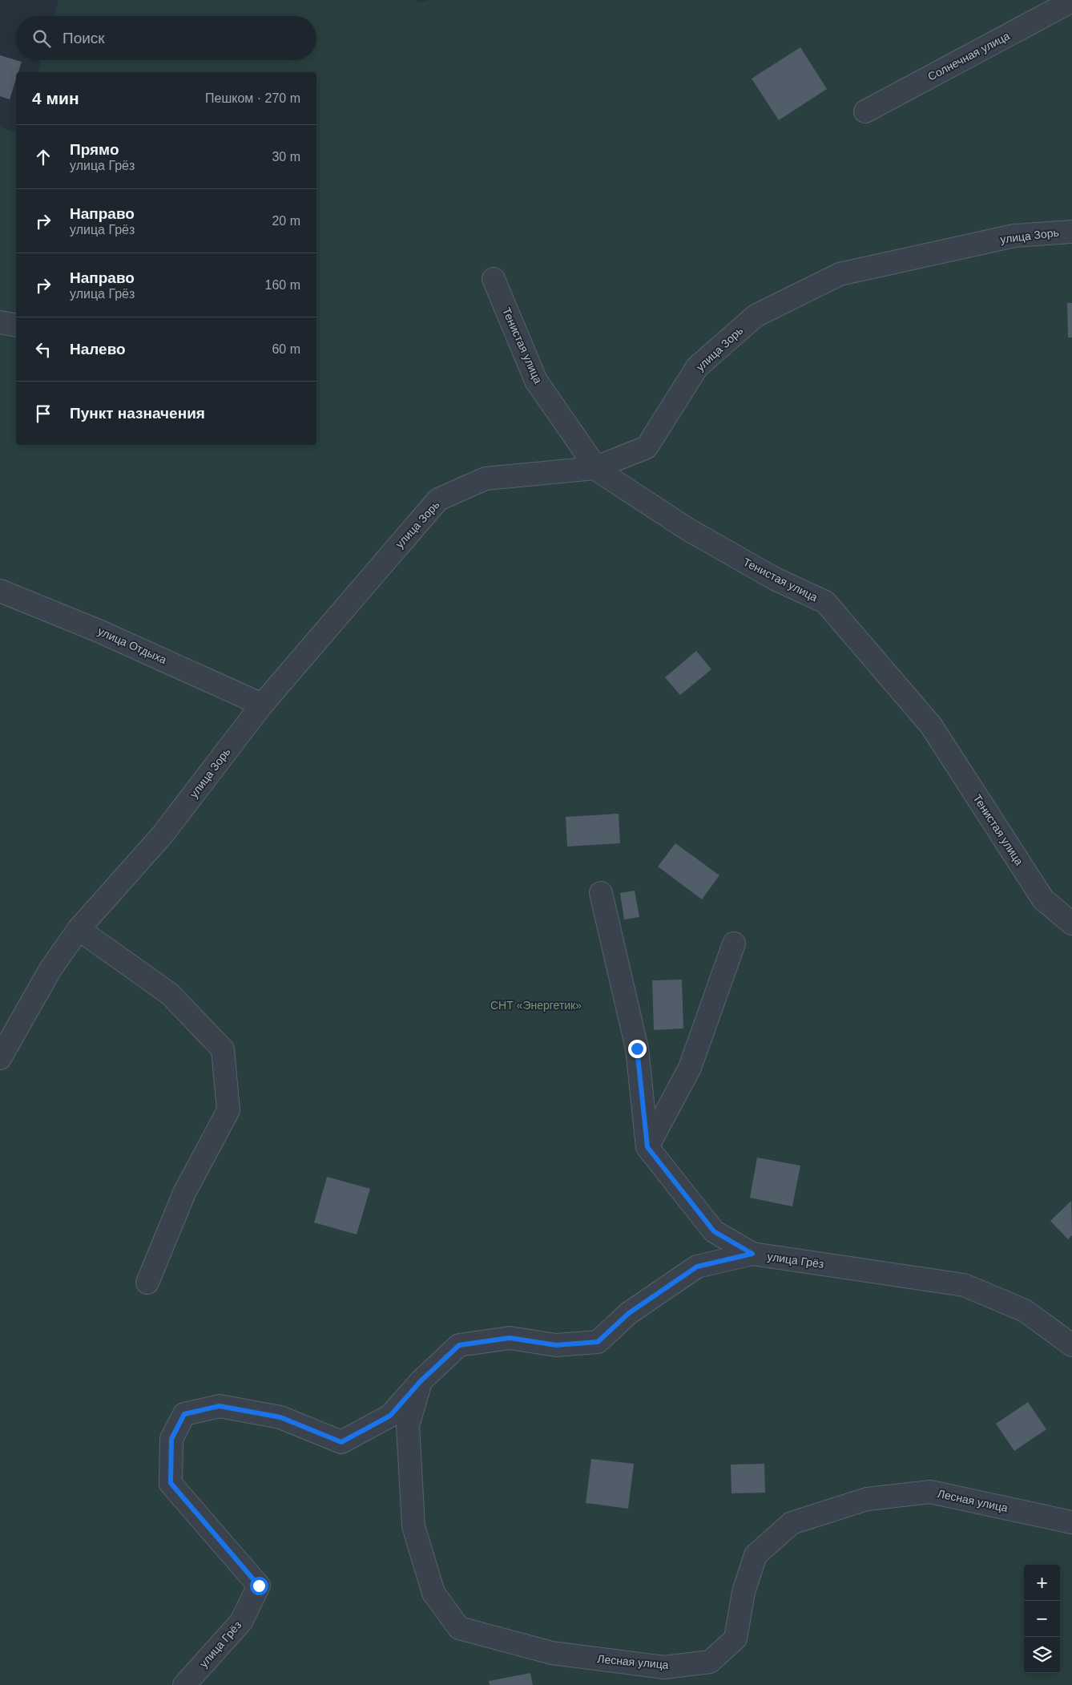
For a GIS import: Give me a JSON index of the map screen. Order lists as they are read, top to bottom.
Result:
{
  "streets": {
    "street": [
      "Солнечная улица",
      "улица Зорь",
      "Тенистая улица",
      "улица Отдыха",
      "улица Грёз",
      "Лесная улица"
    ]
  },
  "crossings": [
    ["улица Зорь", "Тенистая улица"],
    ["улица Зорь", "улица Отдыха"],
    ["улица Грёз", "Лесная улица"]
  ],
  "parks": ["СНТ «Энергетик»"],
  "page": {
    "search": "Поиск",
    "heading": ["4 мин", "Пешком · 270 m"],
    "list": [
      ["Прямо", "улица Грёз", "30 m"],
      ["Направо", "улица Грёз", "20 m"],
      ["Направо", "улица Грёз", "160 m"],
      ["Налево", "60 m"],
      "Пункт назначения"
    ],
    "map_buttons": ["+", "−"]
  }
}
